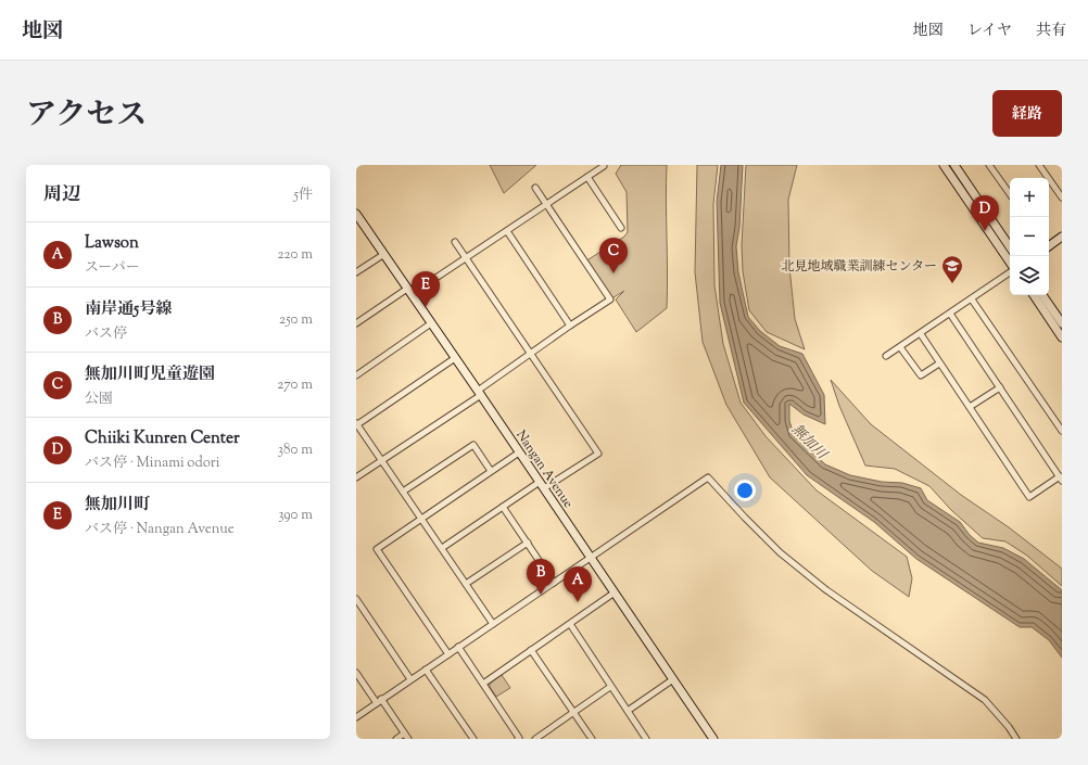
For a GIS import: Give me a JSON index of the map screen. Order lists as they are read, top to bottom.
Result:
{
  "streets": {
    "main road": ["Nangan Avenue"]
  },
  "water": ["無加川"],
  "places": {
    "school or university": ["北見地域職業訓練センター"]
  },
  "page": {
    "header": "地図",
    "nav": ["地図", "レイヤ", "共有"],
    "title": "アクセス",
    "buttons": "経路",
    "heading": ["周辺", "5件"],
    "map_buttons": ["+", "−"],
    "pins": [
      "D",
      "C",
      "E",
      "B",
      "A"
    ],
    "list": [
      {
        "mark": "A",
        "name": "Lawson",
        "note": "スーパー",
        "value": "220 m"
      },
      {
        "mark": "B",
        "name": "南岸通5号線",
        "note": "バス停",
        "value": "250 m"
      },
      {
        "mark": "C",
        "name": "無加川町児童遊園",
        "note": "公園",
        "value": "270 m"
      },
      {
        "mark": "D",
        "name": "Chiiki Kunren Center",
        "note": "バス停 · Minami odori",
        "value": "380 m"
      },
      {
        "mark": "E",
        "name": "無加川町",
        "note": "バス停 · Nangan Avenue",
        "value": "390 m"
      }
    ]
  }
}
